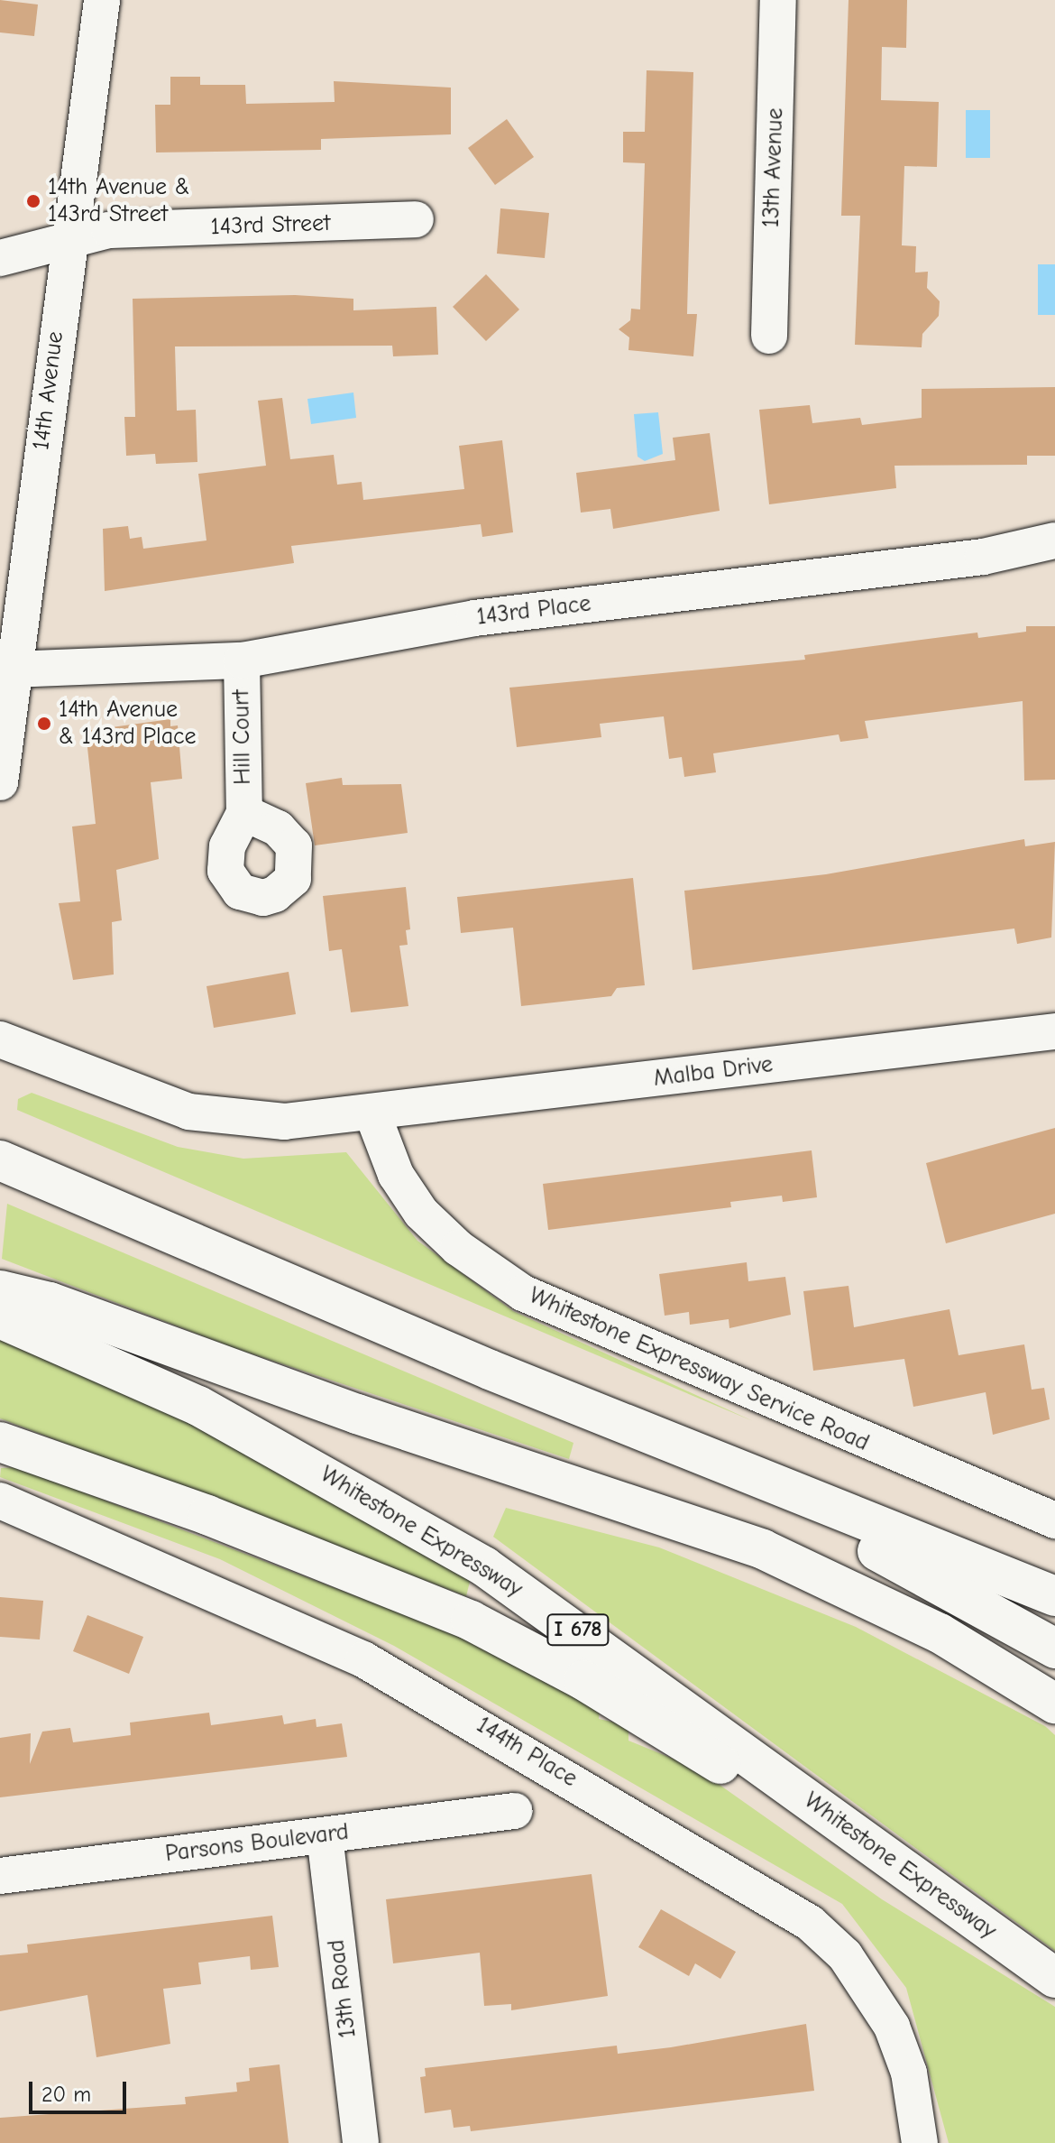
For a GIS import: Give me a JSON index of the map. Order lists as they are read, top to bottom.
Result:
{
  "streets": {
    "highway": ["Whitestone Expressway", "I 678"],
    "street": [
      "13th Avenue",
      "143rd Street",
      "14th Avenue",
      "143rd Place",
      "Hill Court",
      "Malba Drive",
      "Whitestone Expressway Service Road",
      "144th Place",
      "Parsons Boulevard",
      "13th Road"
    ]
  },
  "crossings": [
    ["143rd Street", "14th Avenue"],
    ["14th Avenue", "143rd Place"],
    ["143rd Place", "Hill Court"],
    ["Malba Drive", "Whitestone Expressway Service Road"],
    ["Parsons Boulevard", "13th Road"]
  ],
  "places": ["14th Avenue & 143rd Street", "14th Avenue & 143rd Place"],
  "scale_bar": "20 m"
}
